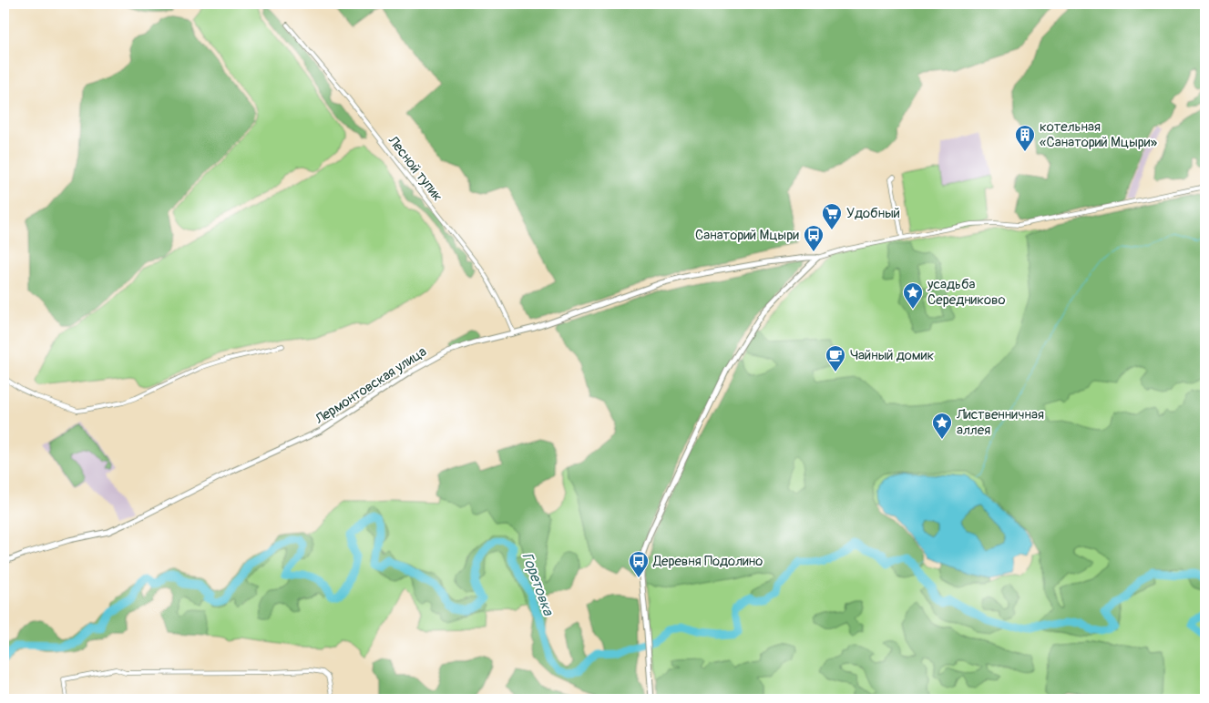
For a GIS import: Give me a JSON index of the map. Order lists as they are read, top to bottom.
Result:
{
  "streets": {
    "street": ["Лесной тупик", "Лермонтовская улица"]
  },
  "crossings": [
    ["Лесной тупик", "Лермонтовская улица"]
  ],
  "water": ["Горетовка"],
  "places": {
    "building": ["котельная «Санаторий Мцыри»"],
    "supermarket": ["Удобный"],
    "bus stop": ["Санаторий Мцыри", "Деревня Подолино"],
    "place": ["усадьба Середниково", "Лиственничная аллея"],
    "cafe": ["Чайный домик"]
  }
}
